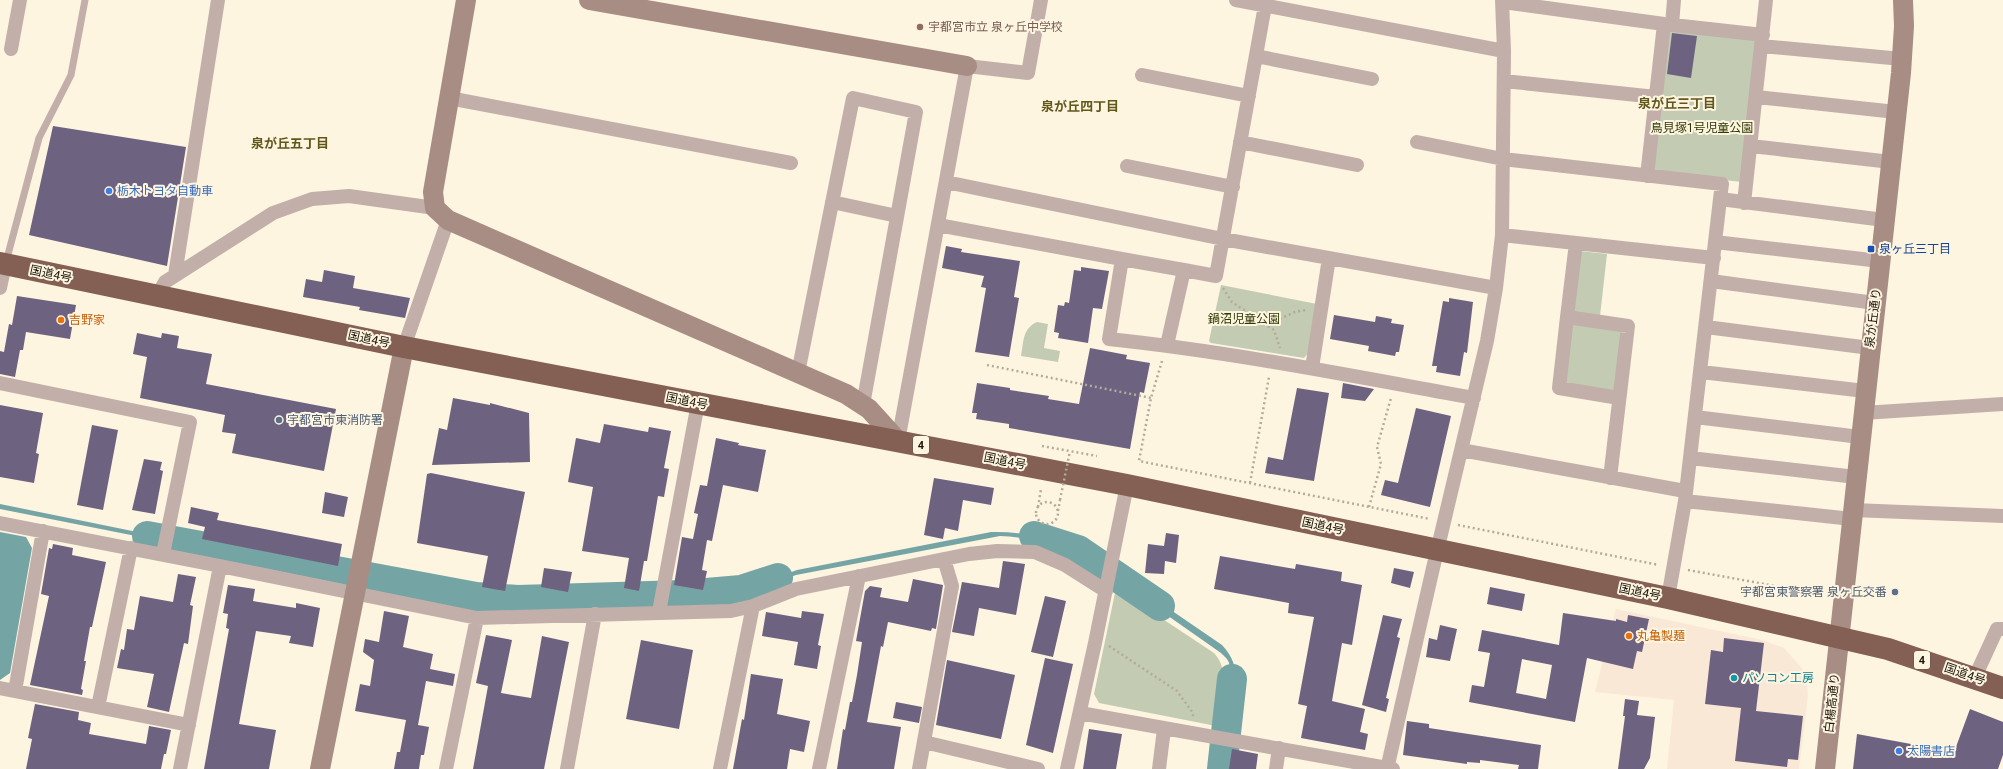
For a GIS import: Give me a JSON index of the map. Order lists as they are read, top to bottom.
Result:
{
  "streets": {
    "highway": ["国道4号", "4"],
    "street": ["泉が丘通り", "白楊高通り"]
  },
  "crossings": [
    ["国道4号", "泉が丘通り"],
    ["国道4号", "白楊高通り"],
    ["泉が丘通り", "白楊高通り"]
  ],
  "districts": ["泉が丘三丁目", "泉が丘四丁目", "泉が丘五丁目"],
  "parks": ["鳥見塚1号児童公園", "鍋沼児童公園"],
  "places": {
    "other": [
      "宇都宮市立 泉ヶ丘中学校",
      "栃木トヨタ自動車",
      "吉野家",
      "宇都宮市東消防署",
      "宇都宮東警察署 泉ヶ丘交番",
      "丸亀製麺",
      "パソコン工房",
      "太陽書店"
    ],
    "transit": ["泉ヶ丘三丁目"]
  }
}
